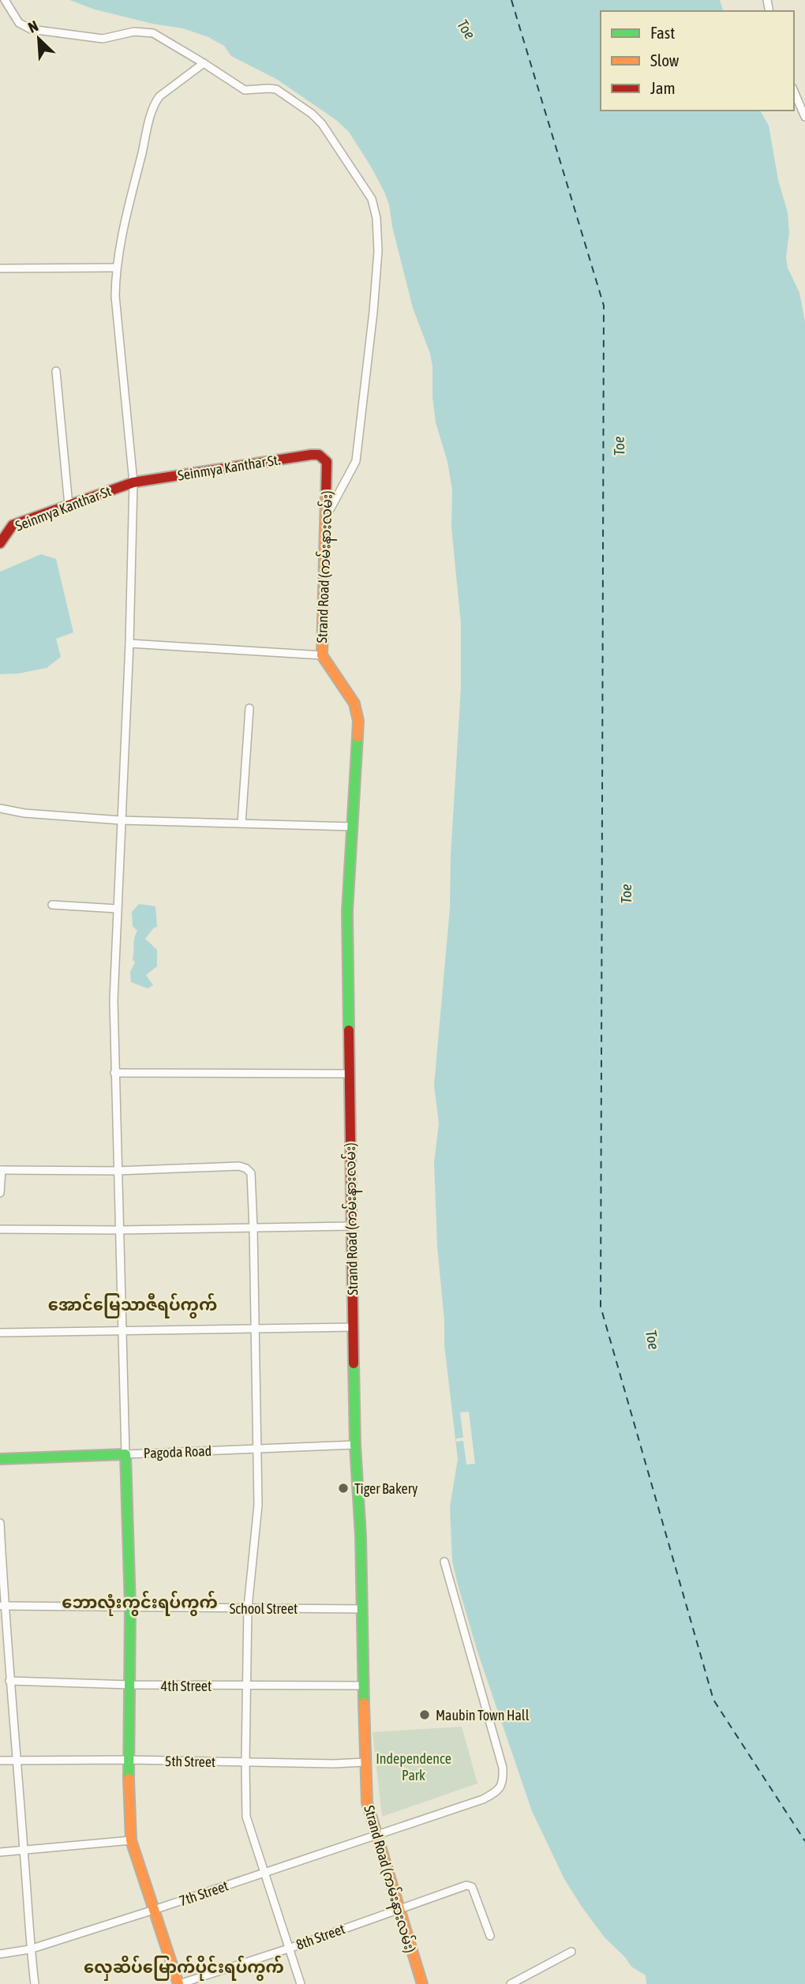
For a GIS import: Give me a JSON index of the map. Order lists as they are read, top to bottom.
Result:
{
  "streets": {
    "street": [
      "Seinmya Kanthar St.",
      "Seinmya Kanthar St",
      "Strand Road (ကမ်းနားလမ်း)",
      "Pagoda Road",
      "School Street",
      "4th Street",
      "5th Street",
      "7th Street",
      "8th Street"
    ]
  },
  "crossings": [
    ["Seinmya Kanthar St.", "Seinmya Kanthar St"],
    ["Seinmya Kanthar St.", "Strand Road (ကမ်းနားလမ်း)"],
    ["Strand Road (ကမ်းနားလမ်း)", "Pagoda Road"],
    ["Strand Road (ကမ်းနားလမ်း)", "School Street"],
    ["Strand Road (ကမ်းနားလမ်း)", "4th Street"],
    ["Strand Road (ကမ်းနားလမ်း)", "5th Street"],
    ["Strand Road (ကမ်းနားလမ်း)", "7th Street"],
    ["Strand Road (ကမ်းနားလမ်း)", "8th Street"]
  ],
  "districts": ["အောင်မြေသာဇီရပ်ကွက်", "ဘောလုံးကွင်းရပ်ကွက်", "လှေဆိပ်မြောက်ပိုင်းရပ်ကွက်"],
  "water": ["Toe"],
  "parks": ["Independence Park"],
  "places": ["Tiger Bakery", "Maubin Town Hall"],
  "legend": ["Fast", "Slow", "Jam"],
  "north": "top left"
}
